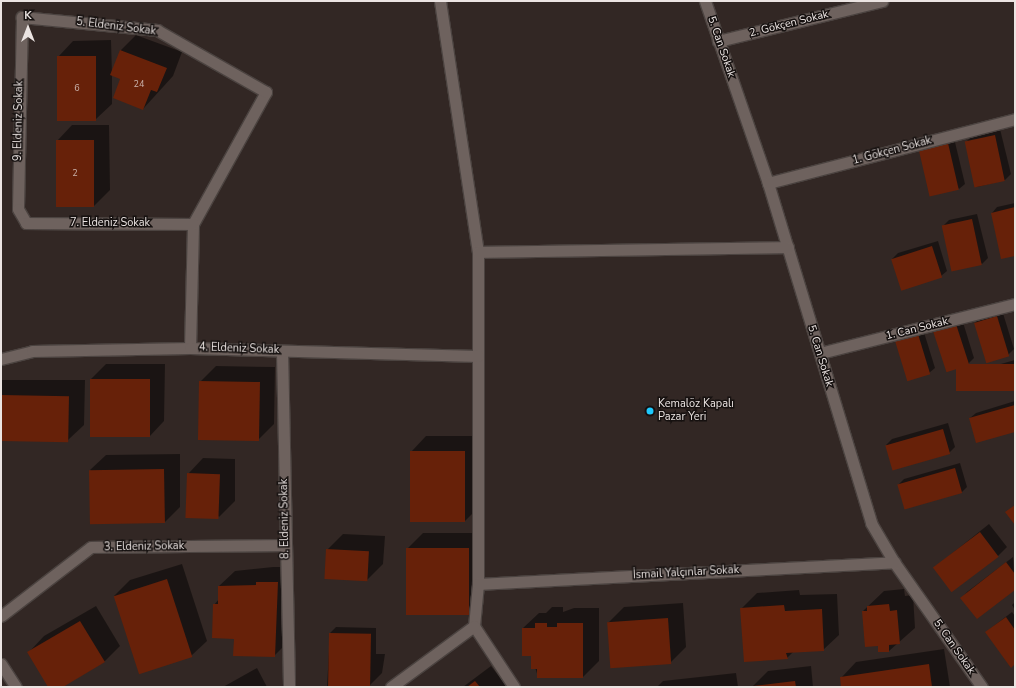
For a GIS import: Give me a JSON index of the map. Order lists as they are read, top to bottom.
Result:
{
  "streets": {
    "street": [
      "2. Gökçen Sokak",
      "5. Eldeniz Sokak",
      "5. Can Sokak",
      "9. Eldeniz Sokak",
      "1. Gökçen Sokak",
      "7. Eldeniz Sokak",
      "1. Can Sokak",
      "4. Eldeniz Sokak",
      "8. Eldeniz Sokak",
      "3. Eldeniz Sokak",
      "İsmail Yalçınlar Sokak"
    ]
  },
  "crossings": [
    ["2. Gökçen Sokak", "5. Can Sokak"],
    ["5. Eldeniz Sokak", "9. Eldeniz Sokak"],
    ["5. Eldeniz Sokak", "7. Eldeniz Sokak"],
    ["5. Can Sokak", "1. Gökçen Sokak"],
    ["5. Can Sokak", "1. Can Sokak"],
    ["5. Can Sokak", "İsmail Yalçınlar Sokak"],
    ["9. Eldeniz Sokak", "7. Eldeniz Sokak"],
    ["4. Eldeniz Sokak", "8. Eldeniz Sokak"],
    ["8. Eldeniz Sokak", "3. Eldeniz Sokak"]
  ],
  "places": ["Kemalöz Kapalı Pazar Yeri"],
  "house_numbers": ["24", "6", "2"],
  "north": "top"
}
